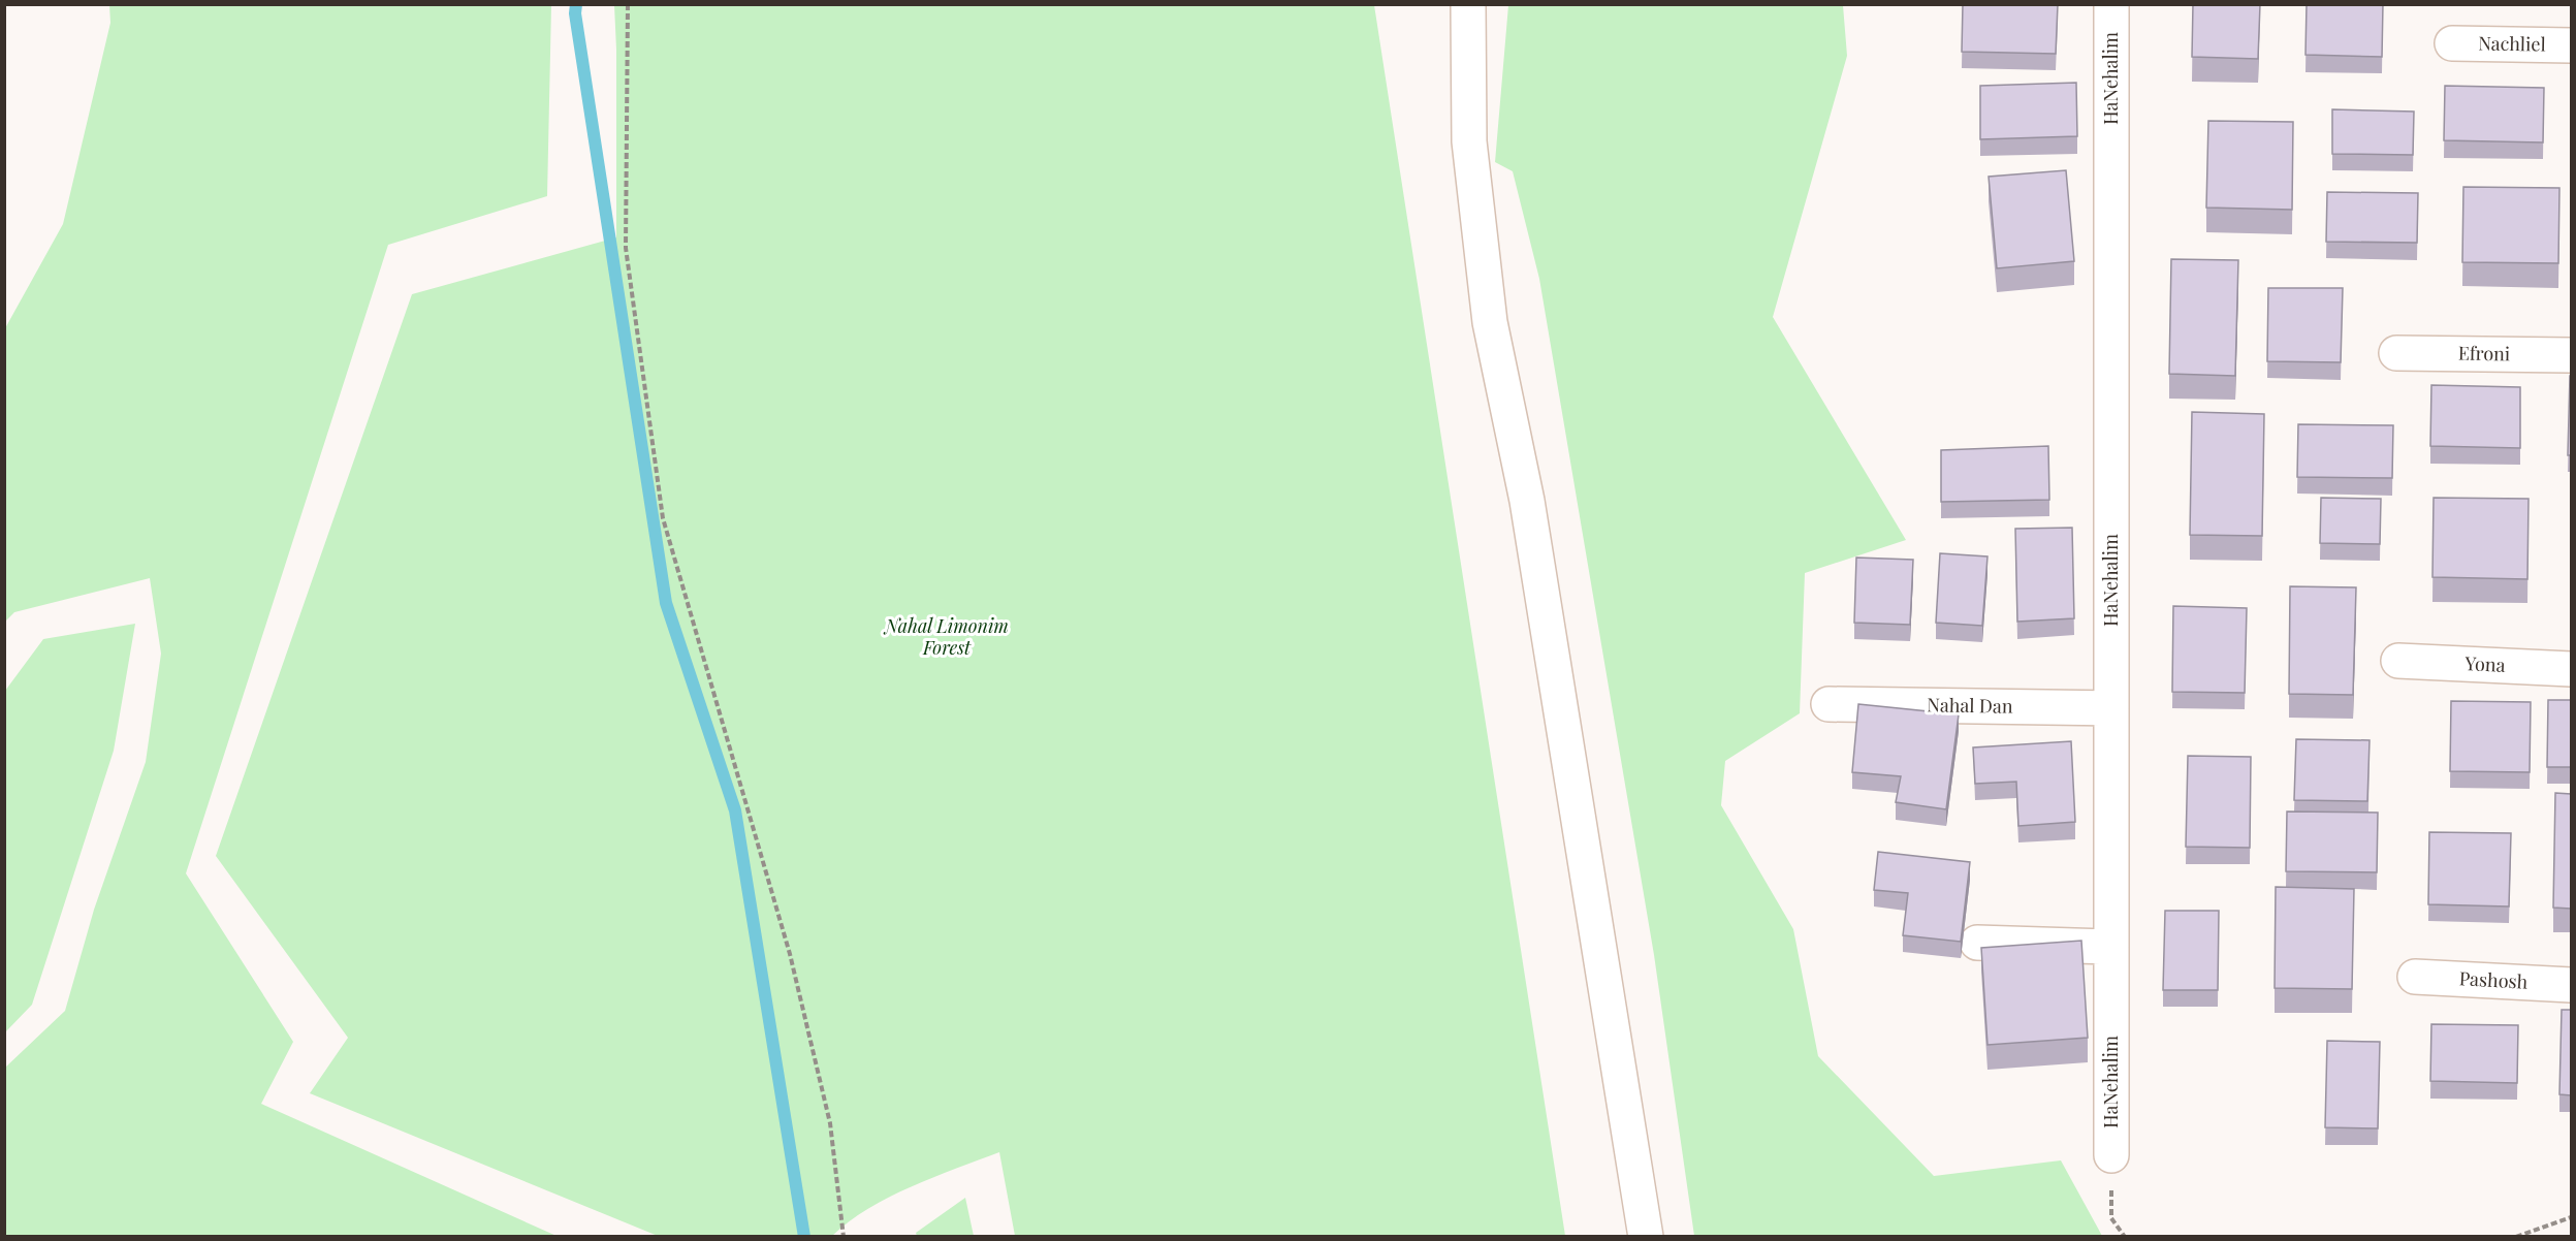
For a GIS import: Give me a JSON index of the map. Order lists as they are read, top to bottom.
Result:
{
  "streets": {
    "street": [
      "Nachliel",
      "HaNehalim",
      "Efroni",
      "Yona",
      "Nahal Dan",
      "Pashosh"
    ]
  },
  "crossings": [
    ["HaNehalim", "Nahal Dan"]
  ],
  "parks": ["Nahal Limonim Forest"]
}
